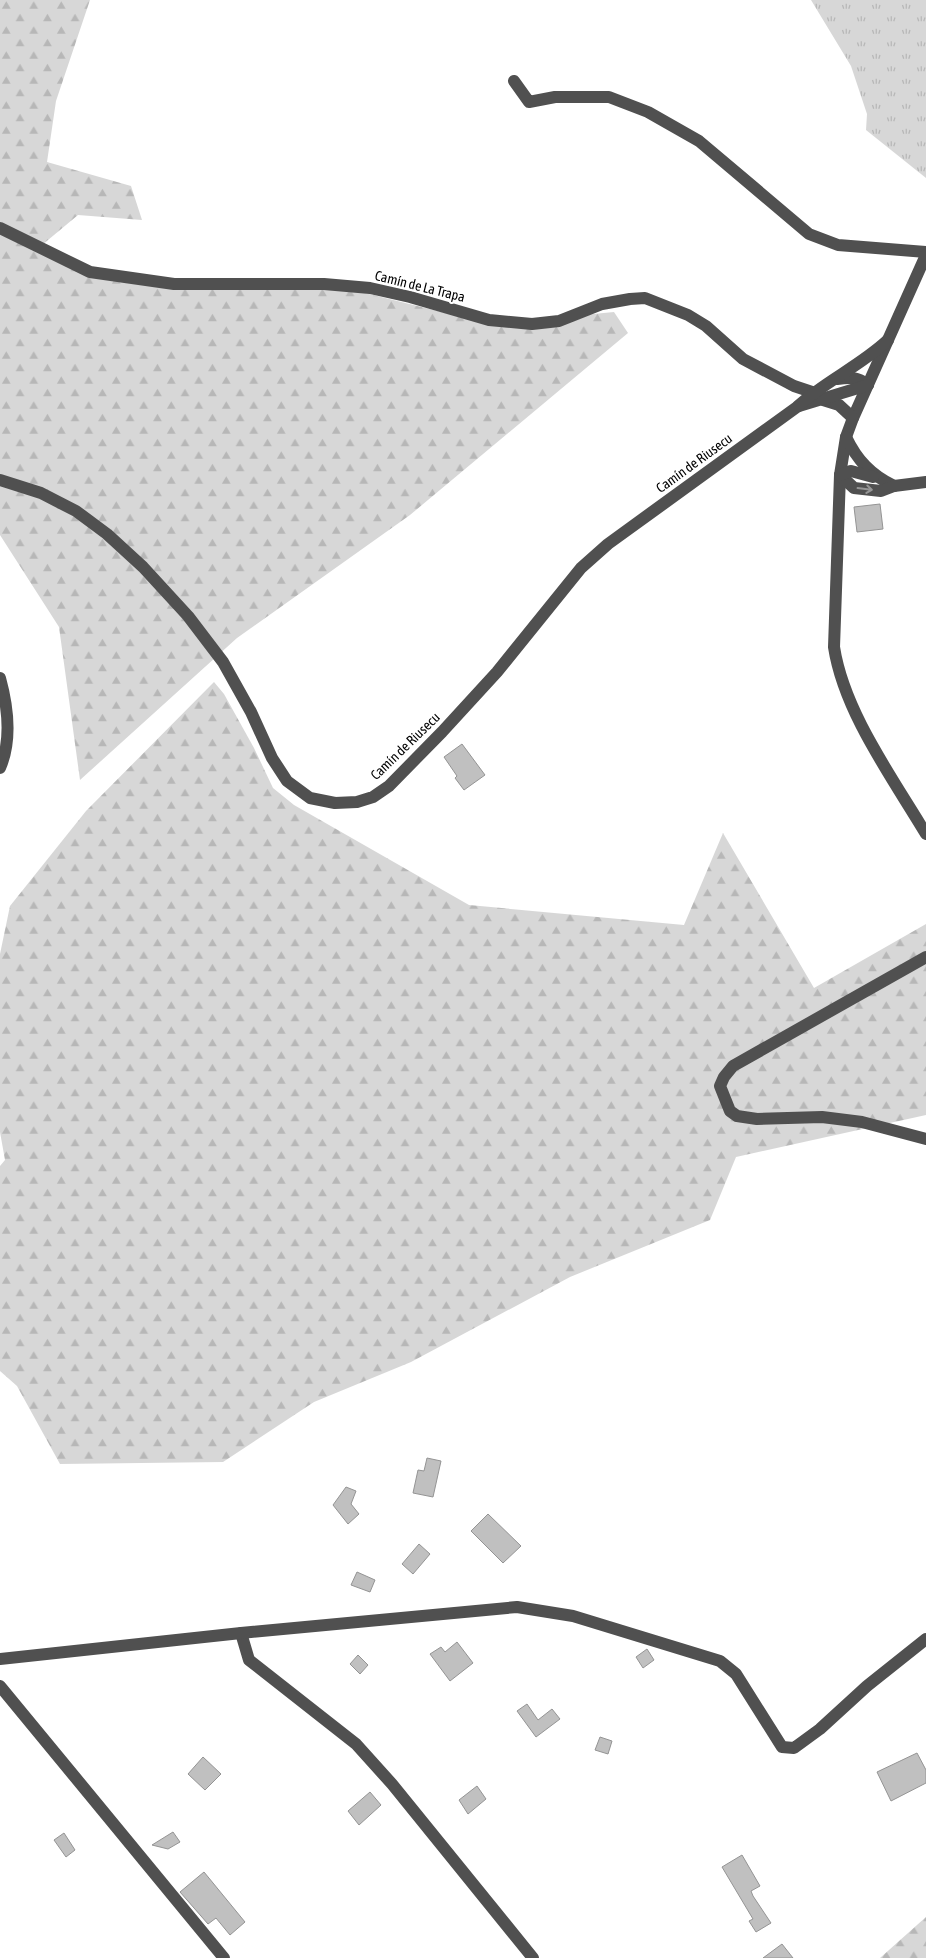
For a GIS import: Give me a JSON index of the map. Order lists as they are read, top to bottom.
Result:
{
  "streets": {
    "street": ["Camín de La Trapa", "Camín de Riusecu"]
  },
  "crossings": [
    ["Camín de La Trapa", "Camín de Riusecu"]
  ]
}
